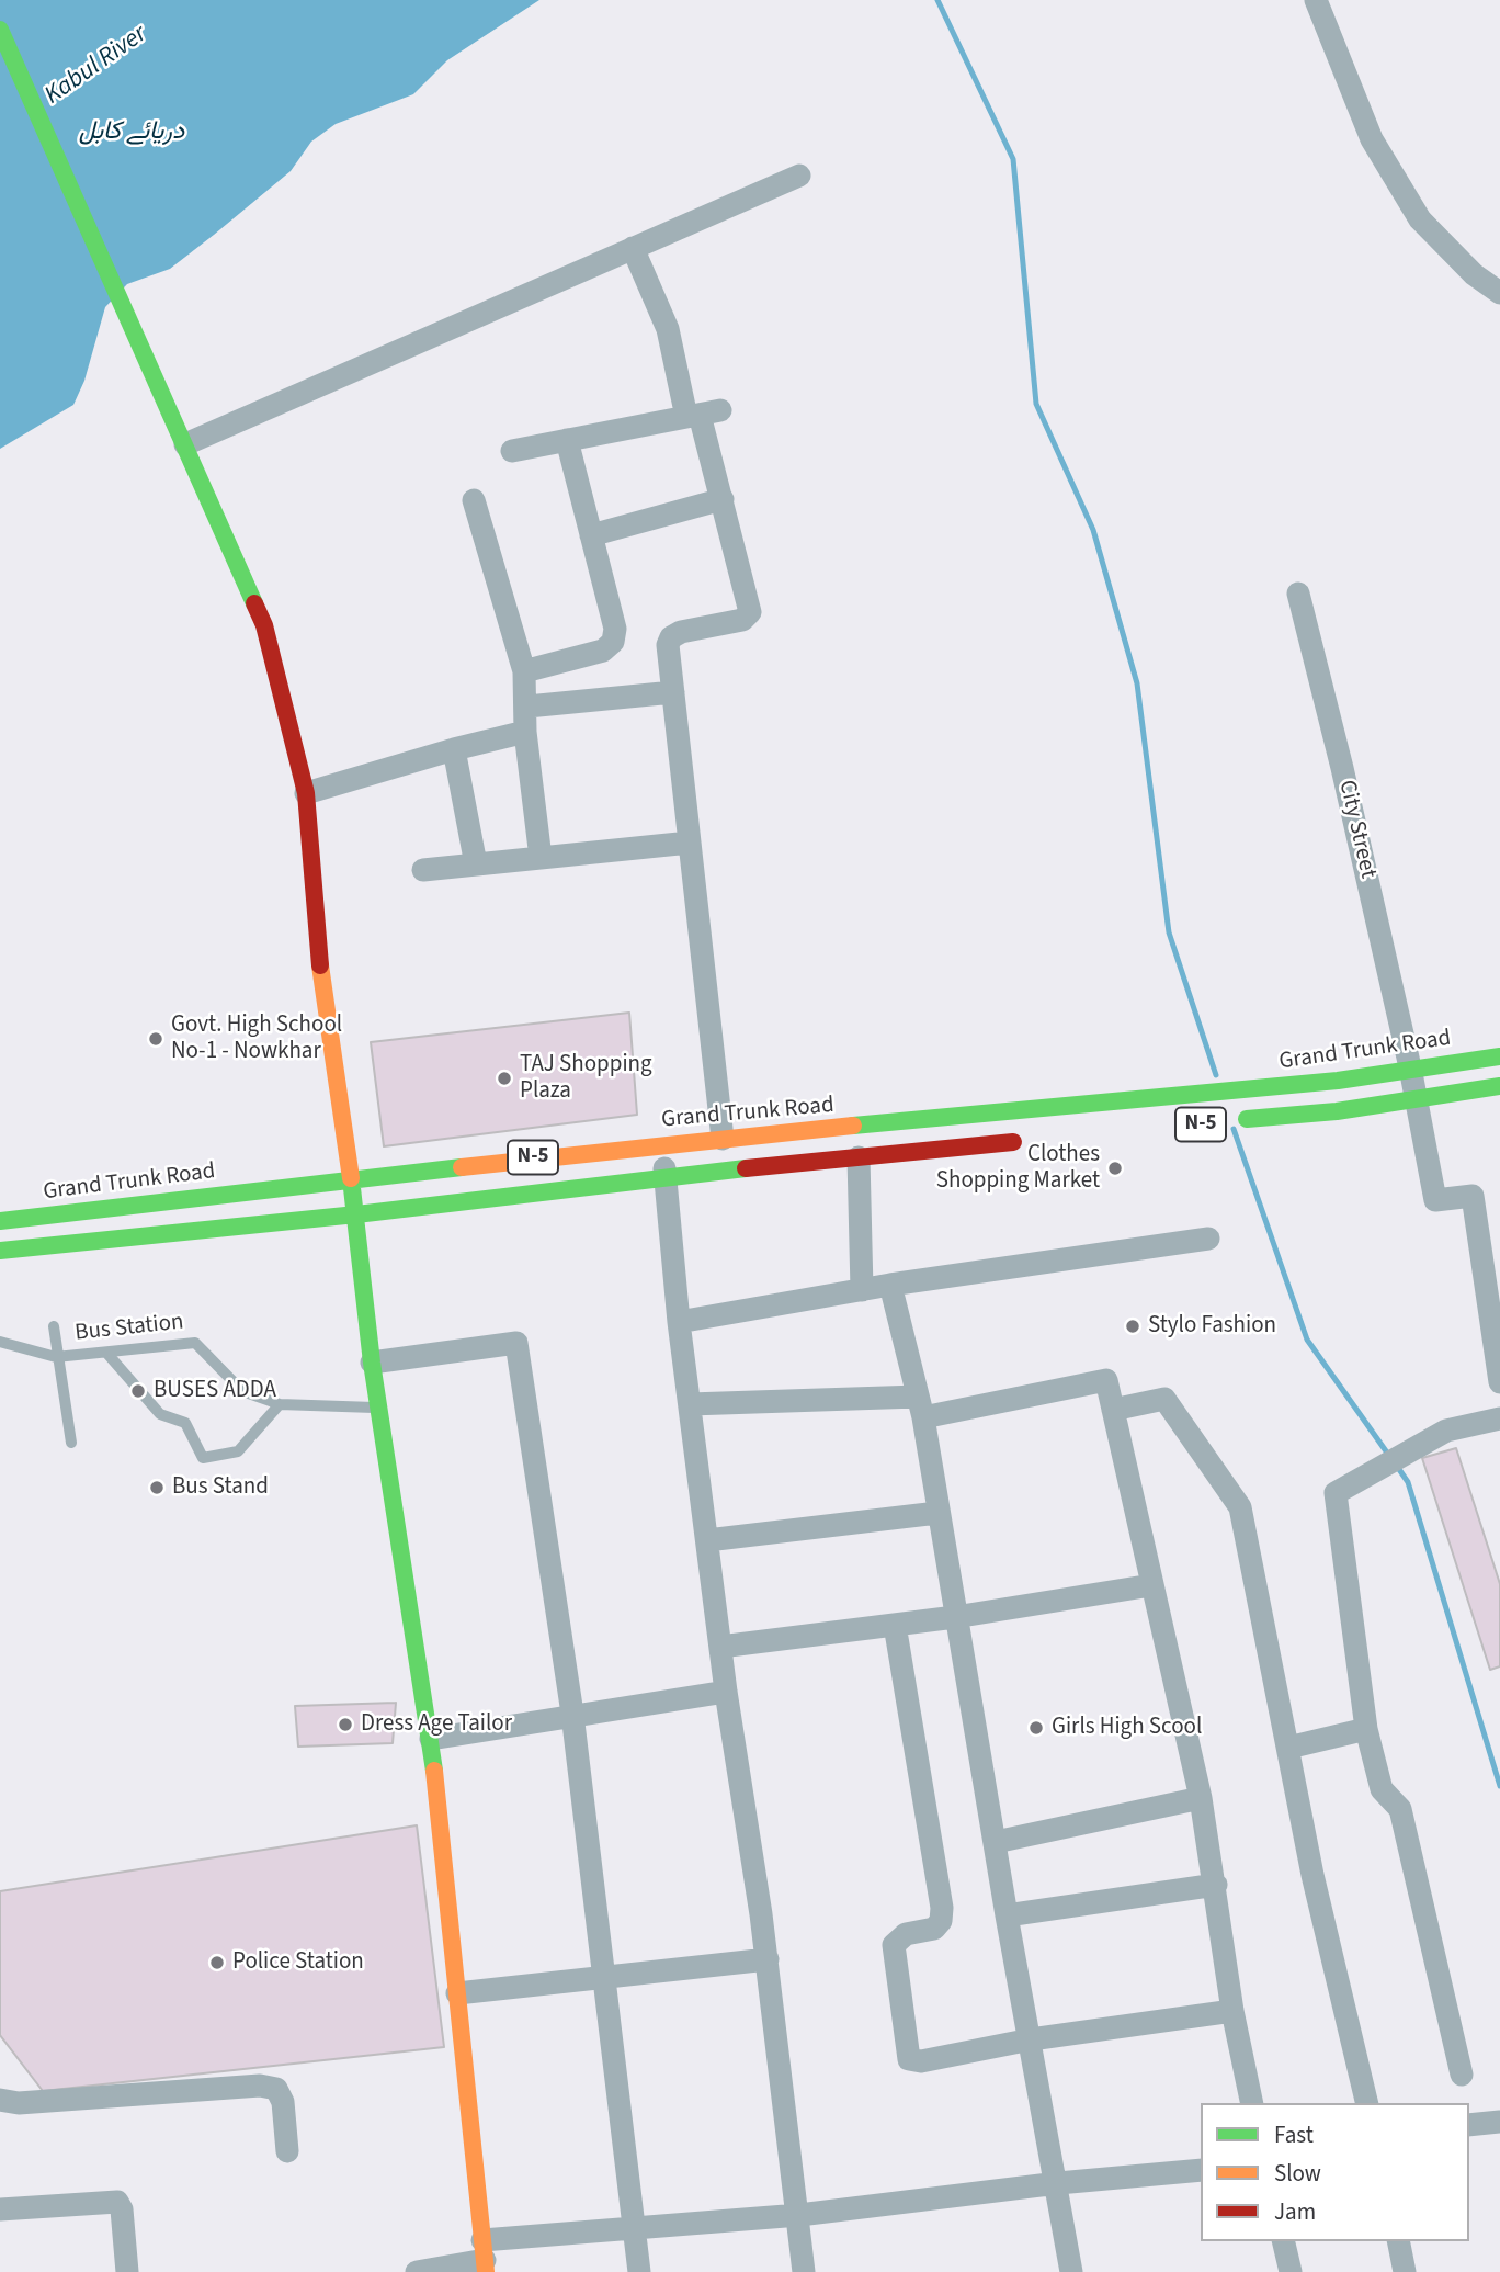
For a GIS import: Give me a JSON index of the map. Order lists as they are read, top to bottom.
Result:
{
  "streets": {
    "main road": ["Grand Trunk Road", "N-5"],
    "street": ["City Street"],
    "lane": ["Bus Station"]
  },
  "crossings": [
    ["City Street", "Grand Trunk Road"],
    ["City Street", "N-5"]
  ],
  "water": ["Kabul River", "دریائے کابل"],
  "places": [
    "Govt. High School No-1 - Nowkhar",
    "TAJ Shopping Plaza",
    "Clothes Shopping Market",
    "Stylo Fashion",
    "BUSES ADDA",
    "Bus Stand",
    "Dress Age Tailor",
    "Girls High Scool",
    "Police Station"
  ],
  "legend": ["Fast", "Slow", "Jam"]
}
